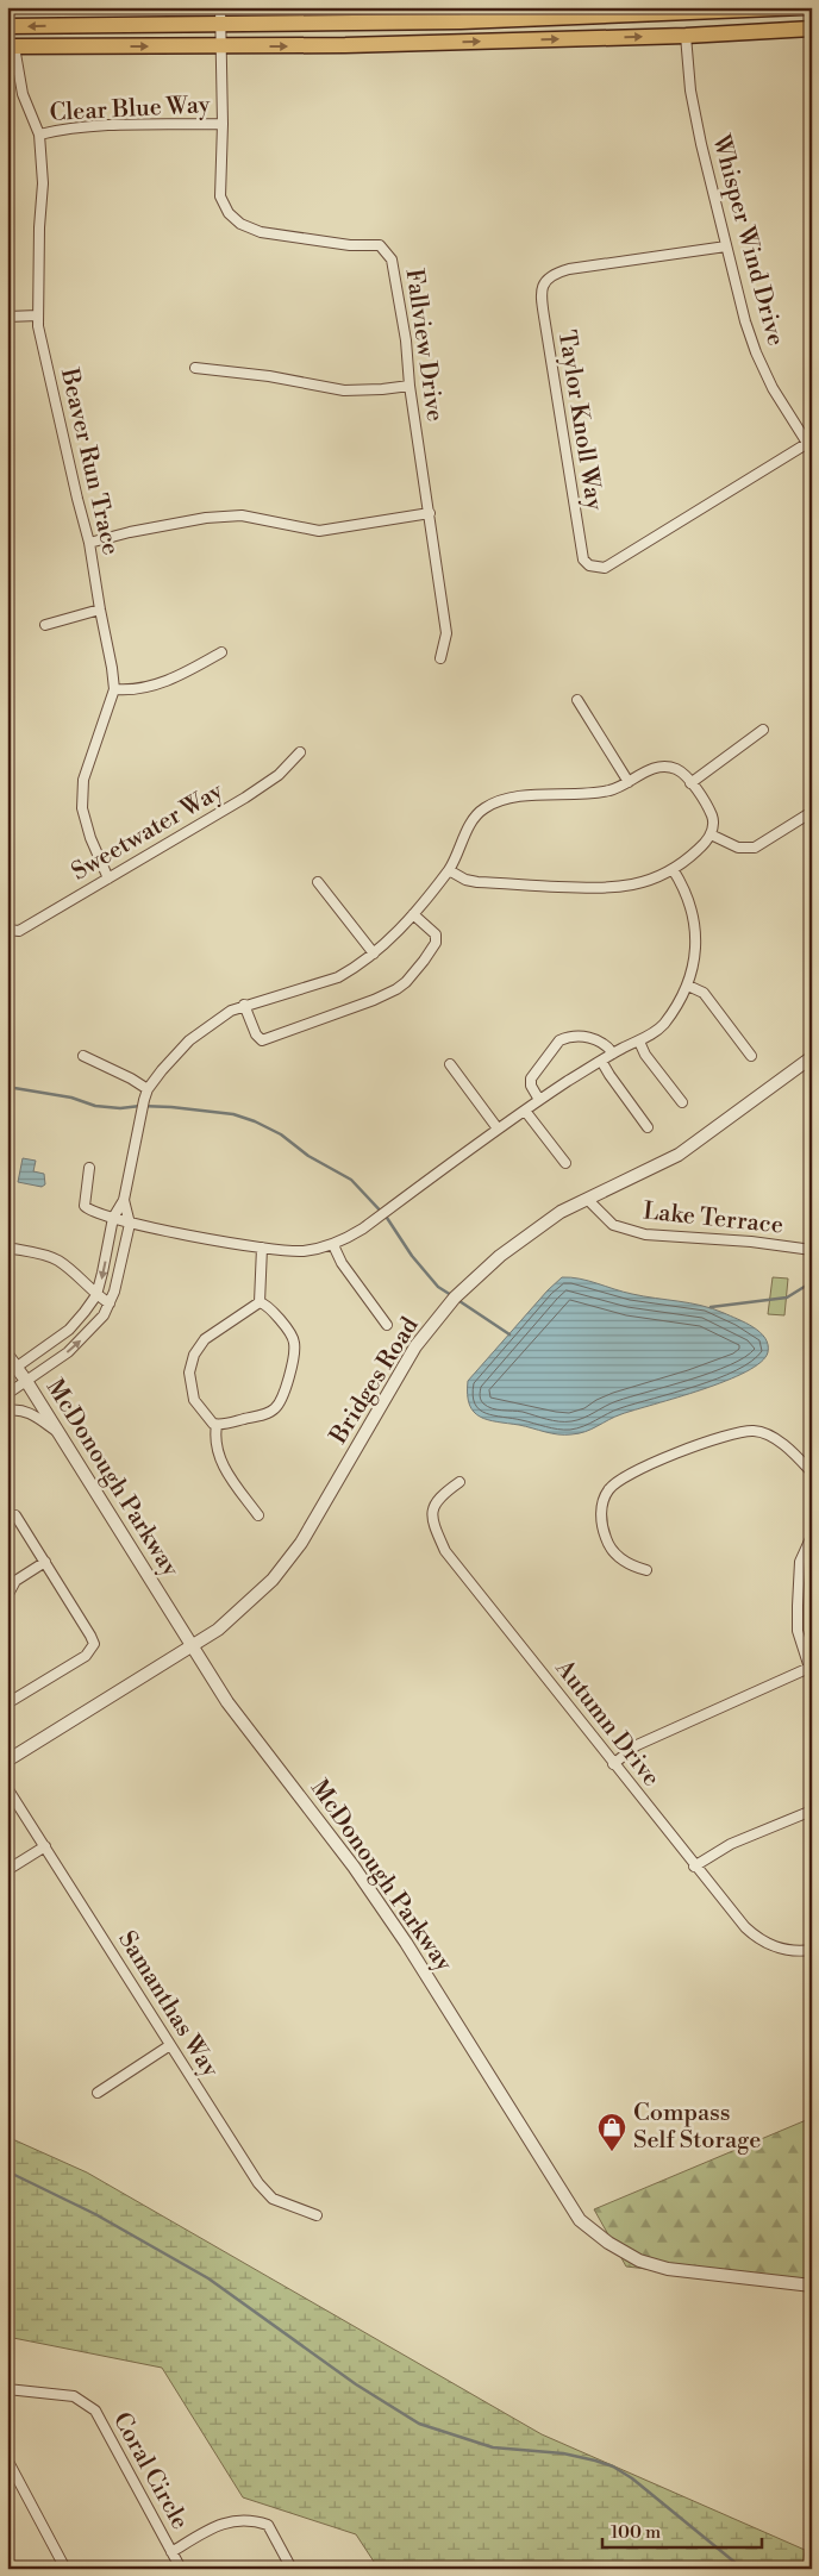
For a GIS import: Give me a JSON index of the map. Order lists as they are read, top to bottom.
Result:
{
  "streets": {
    "street": [
      "Clear Blue Way",
      "Whisper Wind Drive",
      "Fallview Drive",
      "Taylor Knoll Way",
      "Beaver Run Trace",
      "Sweetwater Way",
      "Lake Terrace",
      "Bridges Road",
      "McDonough Parkway",
      "Autumn Drive",
      "Samanthas Way",
      "Coral Circle"
    ]
  },
  "crossings": [
    ["Clear Blue Way", "Fallview Drive"],
    ["Clear Blue Way", "Beaver Run Trace"],
    ["Whisper Wind Drive", "Taylor Knoll Way"],
    ["Beaver Run Trace", "Sweetwater Way"],
    ["Lake Terrace", "Bridges Road"],
    ["Bridges Road", "McDonough Parkway"]
  ],
  "places": {
    "shop": ["Compass Self Storage"]
  },
  "scale_bar": "100 m"
}
